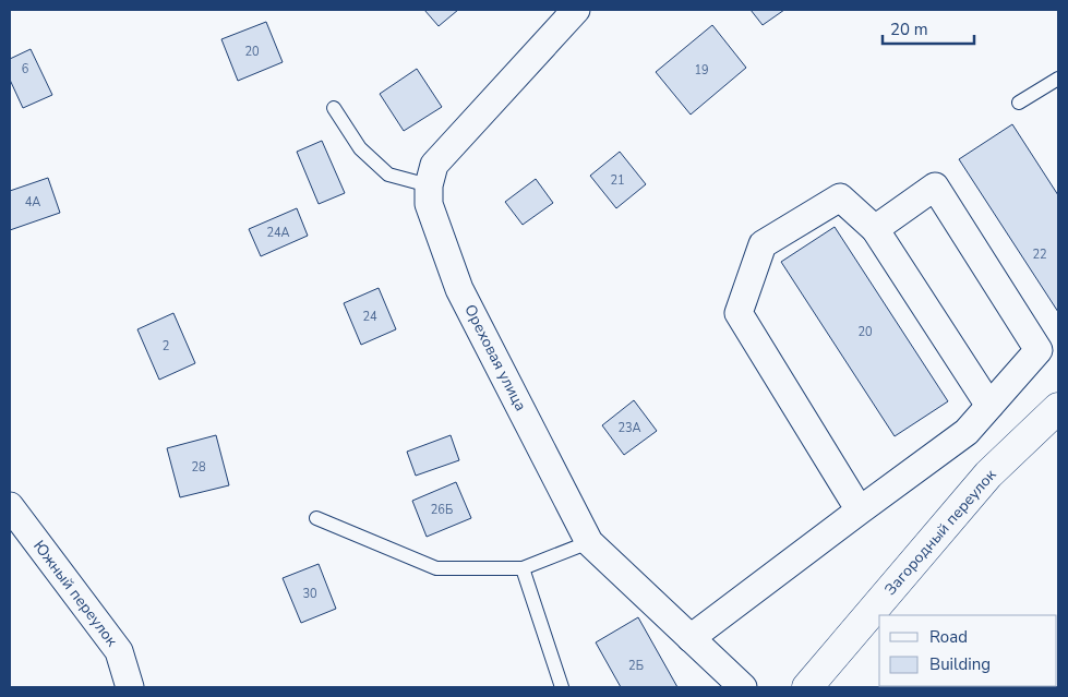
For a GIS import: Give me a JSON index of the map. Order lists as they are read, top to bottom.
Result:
{
  "streets": {
    "street": ["Ореховая улица", "Загородный переулок", "Южный переулок"]
  },
  "house_numbers": [
    "20",
    "6",
    "19",
    "21",
    "4А",
    "24А",
    "22",
    "24",
    "20",
    "2",
    "23А",
    "28",
    "26Б",
    "30",
    "2Б"
  ],
  "legend": ["Road", "Building"],
  "scale_bar": "20 m"
}
